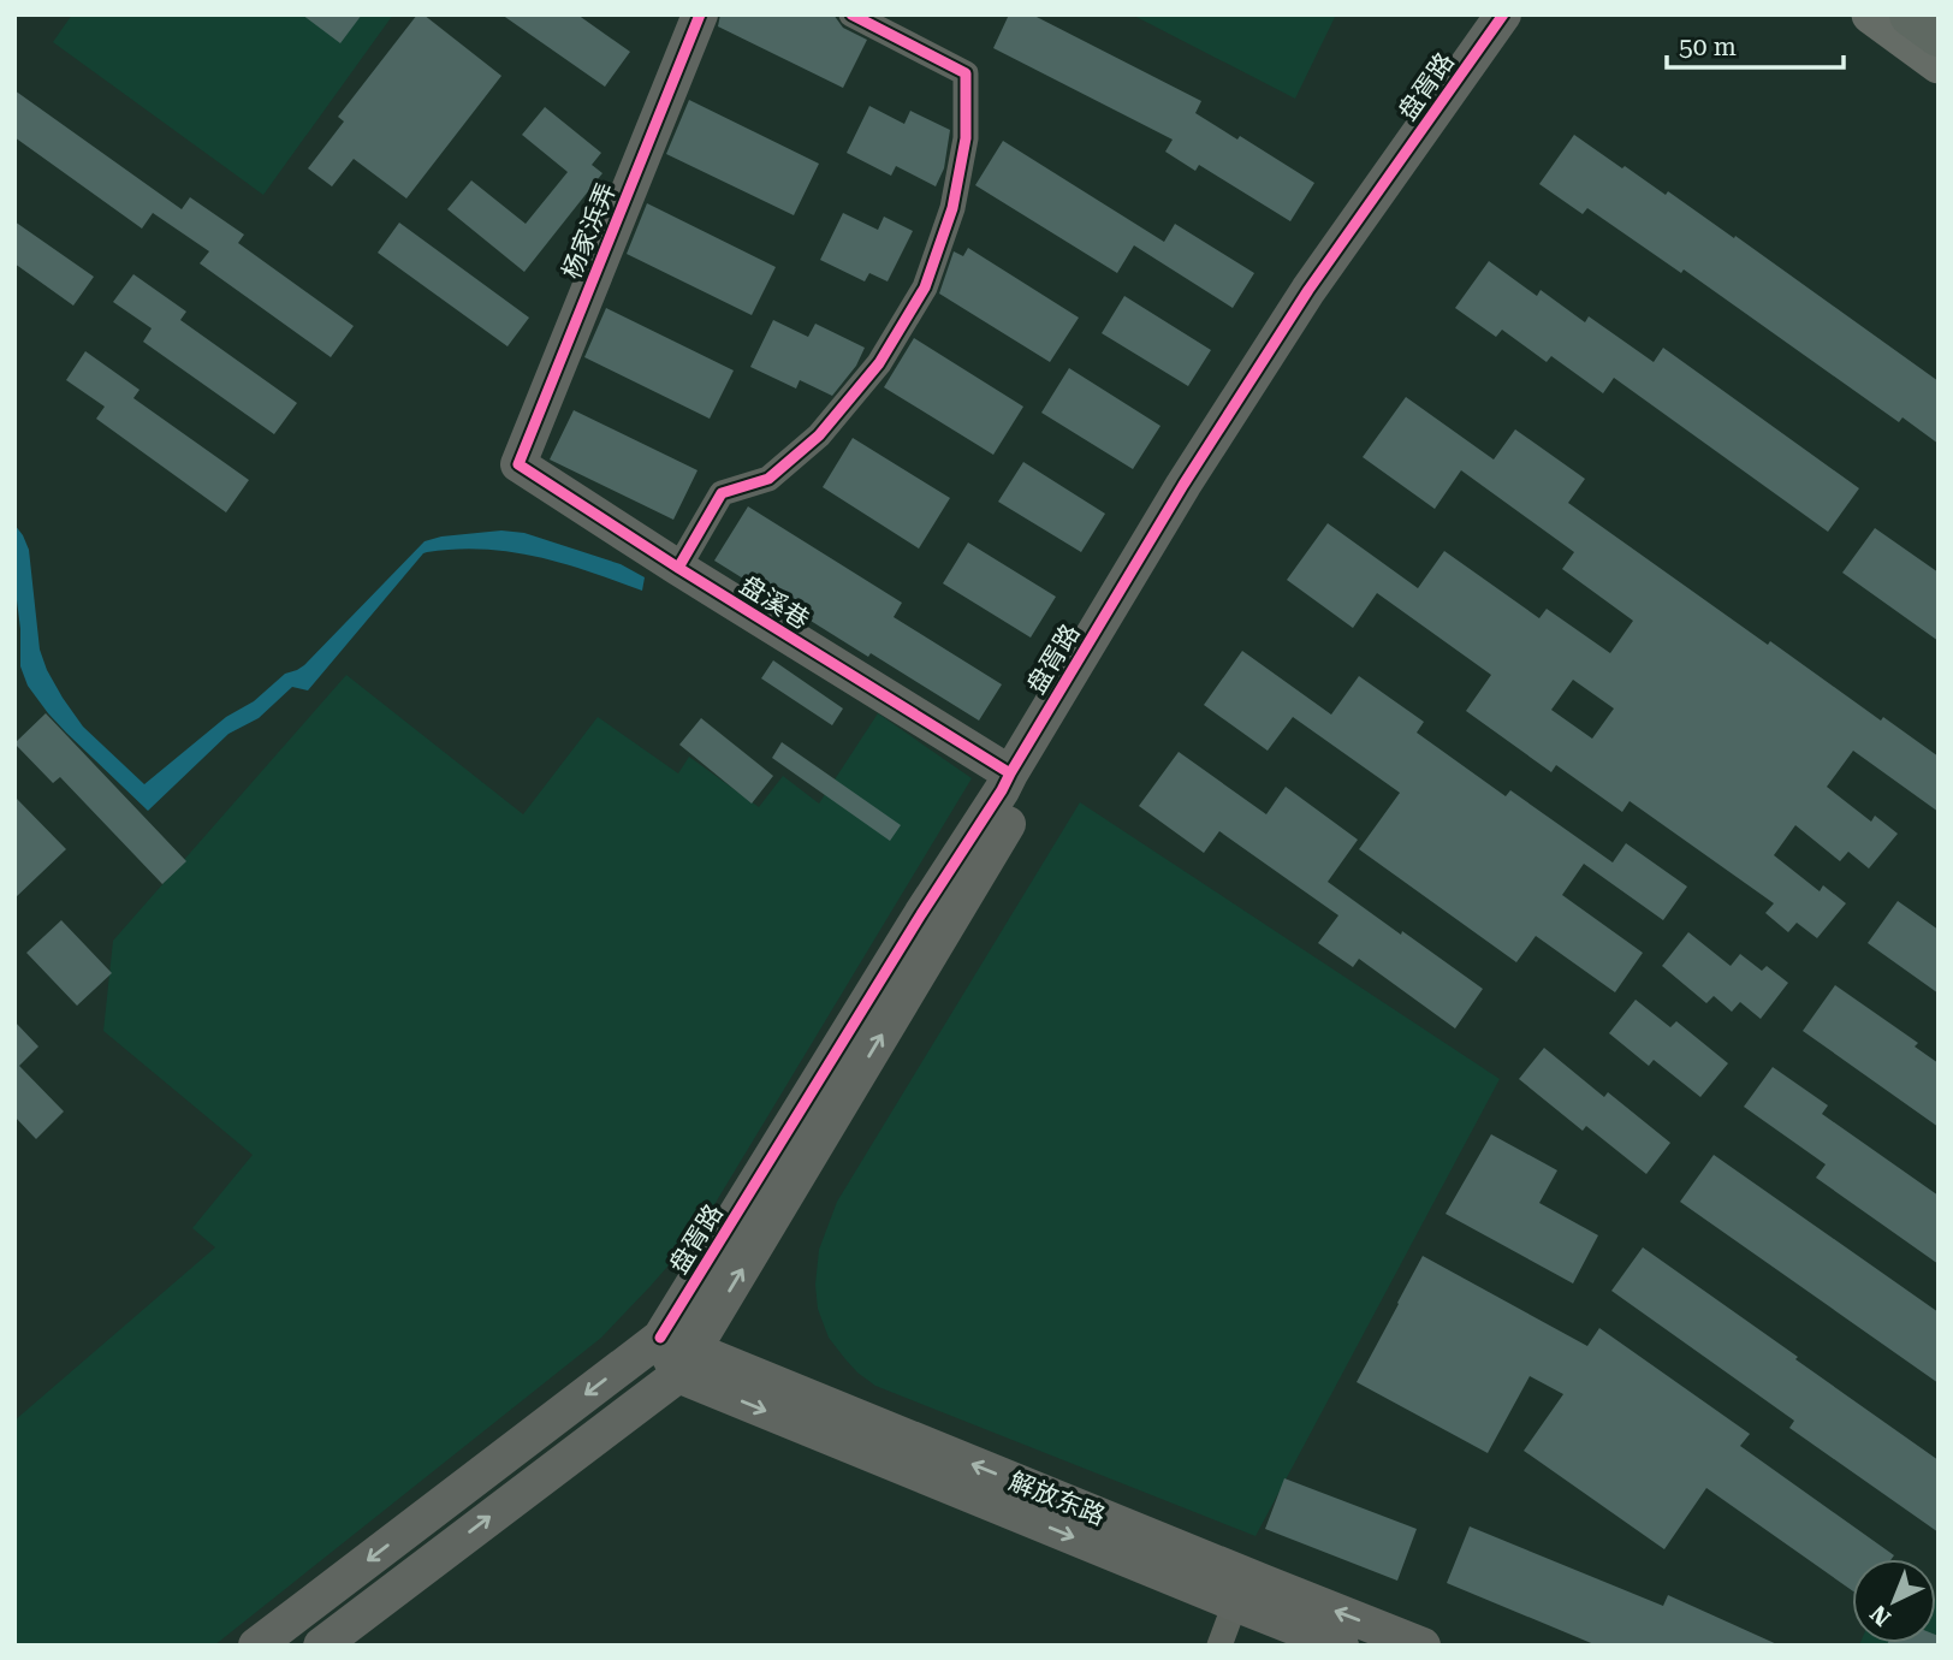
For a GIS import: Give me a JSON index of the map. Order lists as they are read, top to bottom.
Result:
{
  "streets": {
    "main road": [
      "盘胥路",
      "杨家浜弄",
      "盘溪巷",
      "解放东路"
    ]
  },
  "crossings": [
    ["盘胥路", "盘溪巷"],
    ["盘胥路", "解放东路"],
    ["杨家浜弄", "盘溪巷"]
  ],
  "scale_bar": "50 m",
  "north": "bottom left"
}
